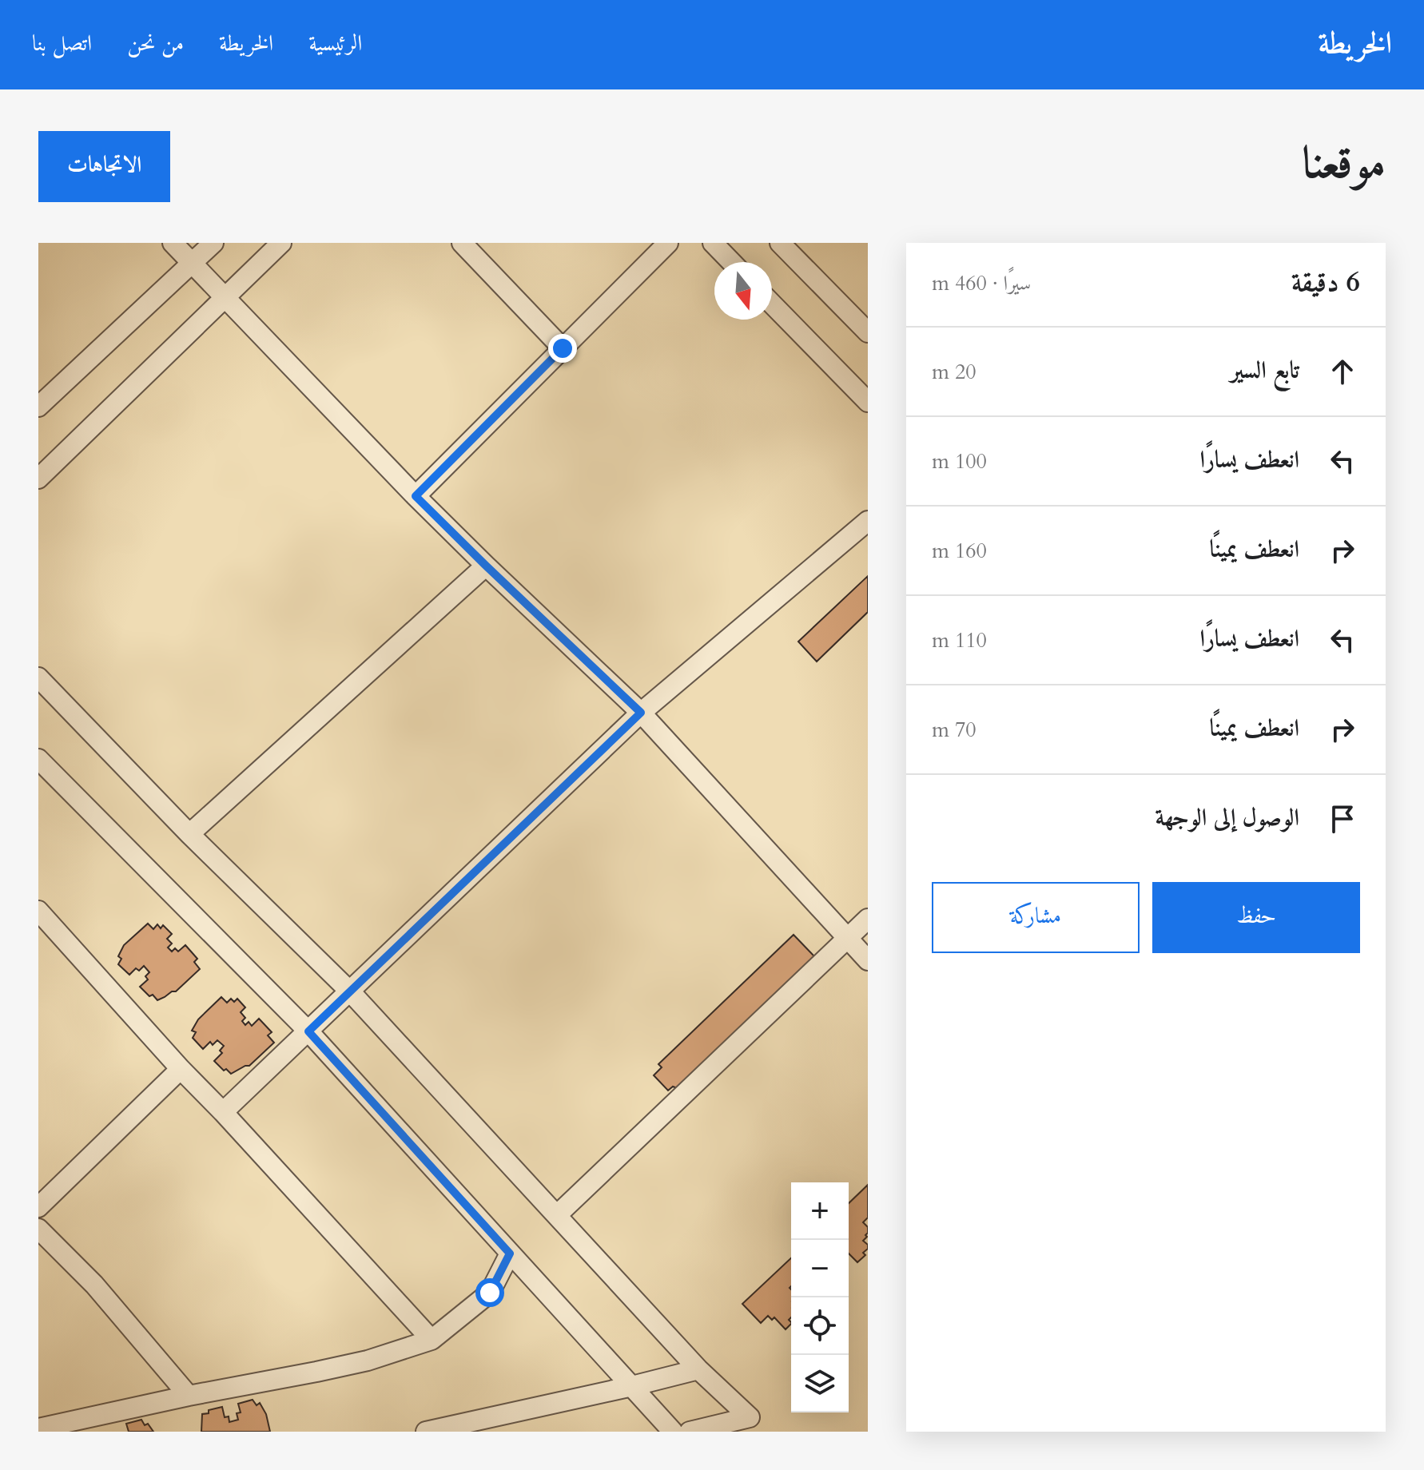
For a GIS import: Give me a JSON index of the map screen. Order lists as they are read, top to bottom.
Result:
{
  "north": "bottom",
  "page": {
    "header": "الخريطة",
    "nav": [
      "الرئيسية",
      "الخريطة",
      "من نحن",
      "اتصل بنا"
    ],
    "title": "موقعنا",
    "buttons": [
      "الاتجاهات",
      ["حفظ", "مشاركة"]
    ],
    "heading": ["6 دقيقة", "سيرًا · 460 m"],
    "list": [
      ["تابع السير", "20 m"],
      ["انعطف يسارًا", "100 m"],
      ["انعطف يمينًا", "160 m"],
      ["انعطف يسارًا", "110 m"],
      ["انعطف يمينًا", "70 m"],
      "الوصول إلى الوجهة"
    ],
    "map_buttons": ["+", "−"]
  }
}
